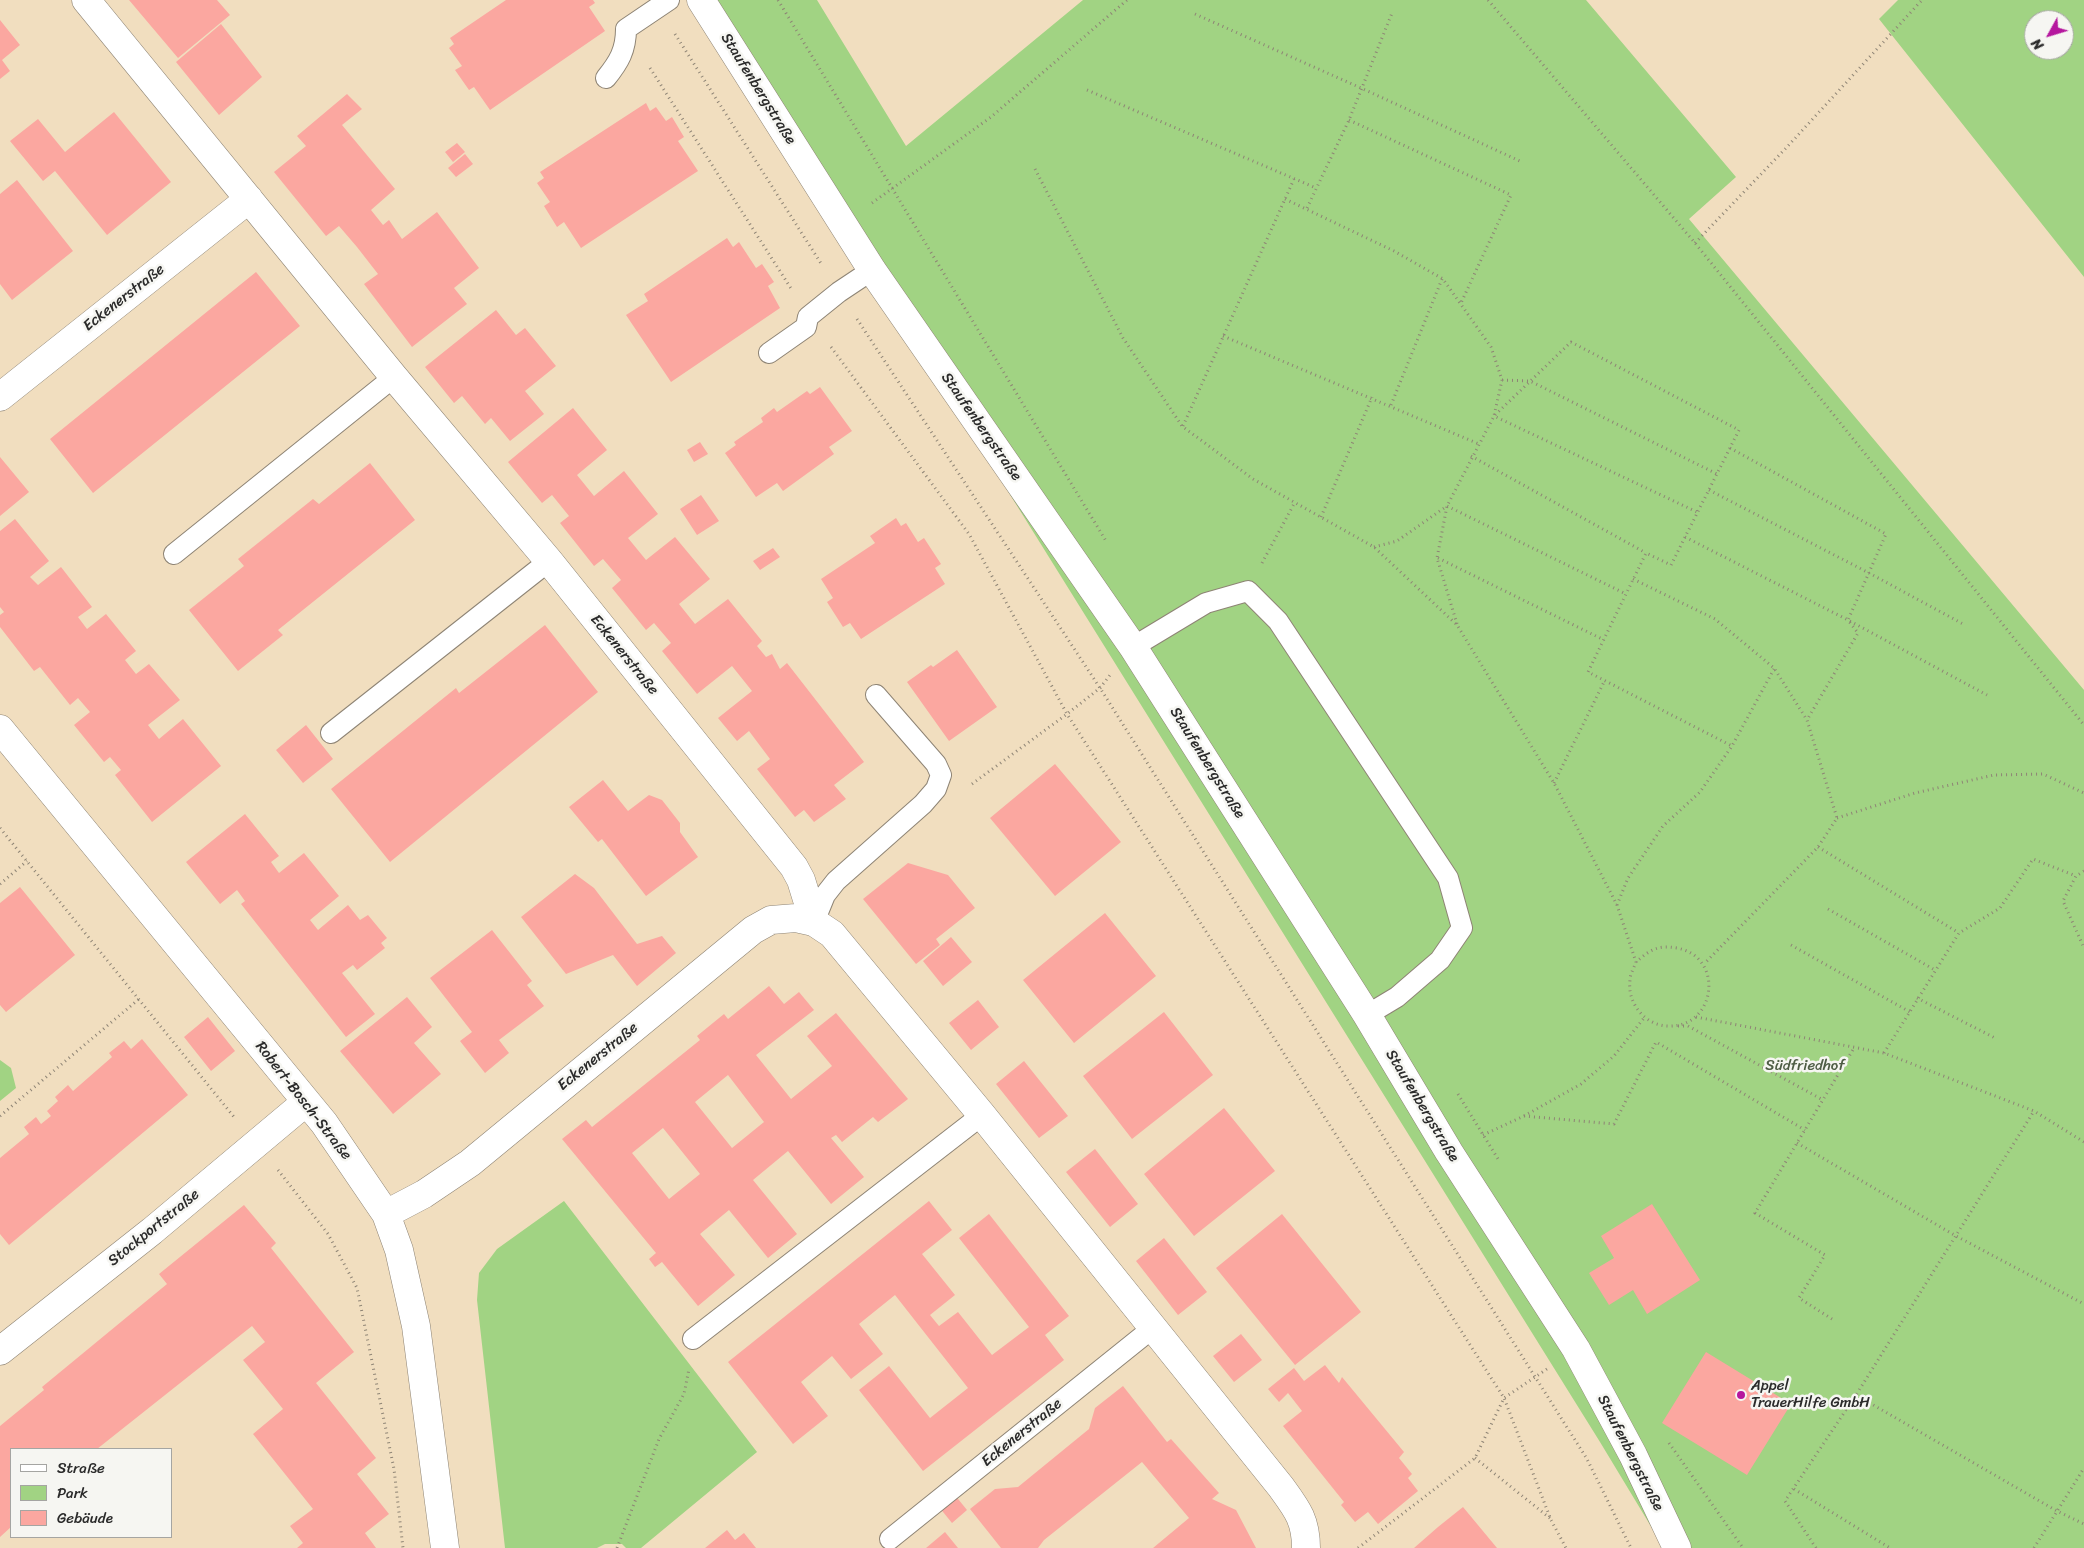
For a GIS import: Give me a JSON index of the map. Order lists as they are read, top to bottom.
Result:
{
  "streets": {
    "street": [
      "Staufenbergstraße",
      "Eckenerstraße",
      "Robert-Bosch-Straße",
      "Stockportstraße"
    ]
  },
  "crossings": [
    ["Eckenerstraße", "Robert-Bosch-Straße"],
    ["Robert-Bosch-Straße", "Stockportstraße"]
  ],
  "parks": ["Südfriedhof"],
  "places": ["Appel TrauerHilfe GmbH"],
  "legend": ["Straße", "Park", "Gebäude"],
  "north": "bottom left"
}
